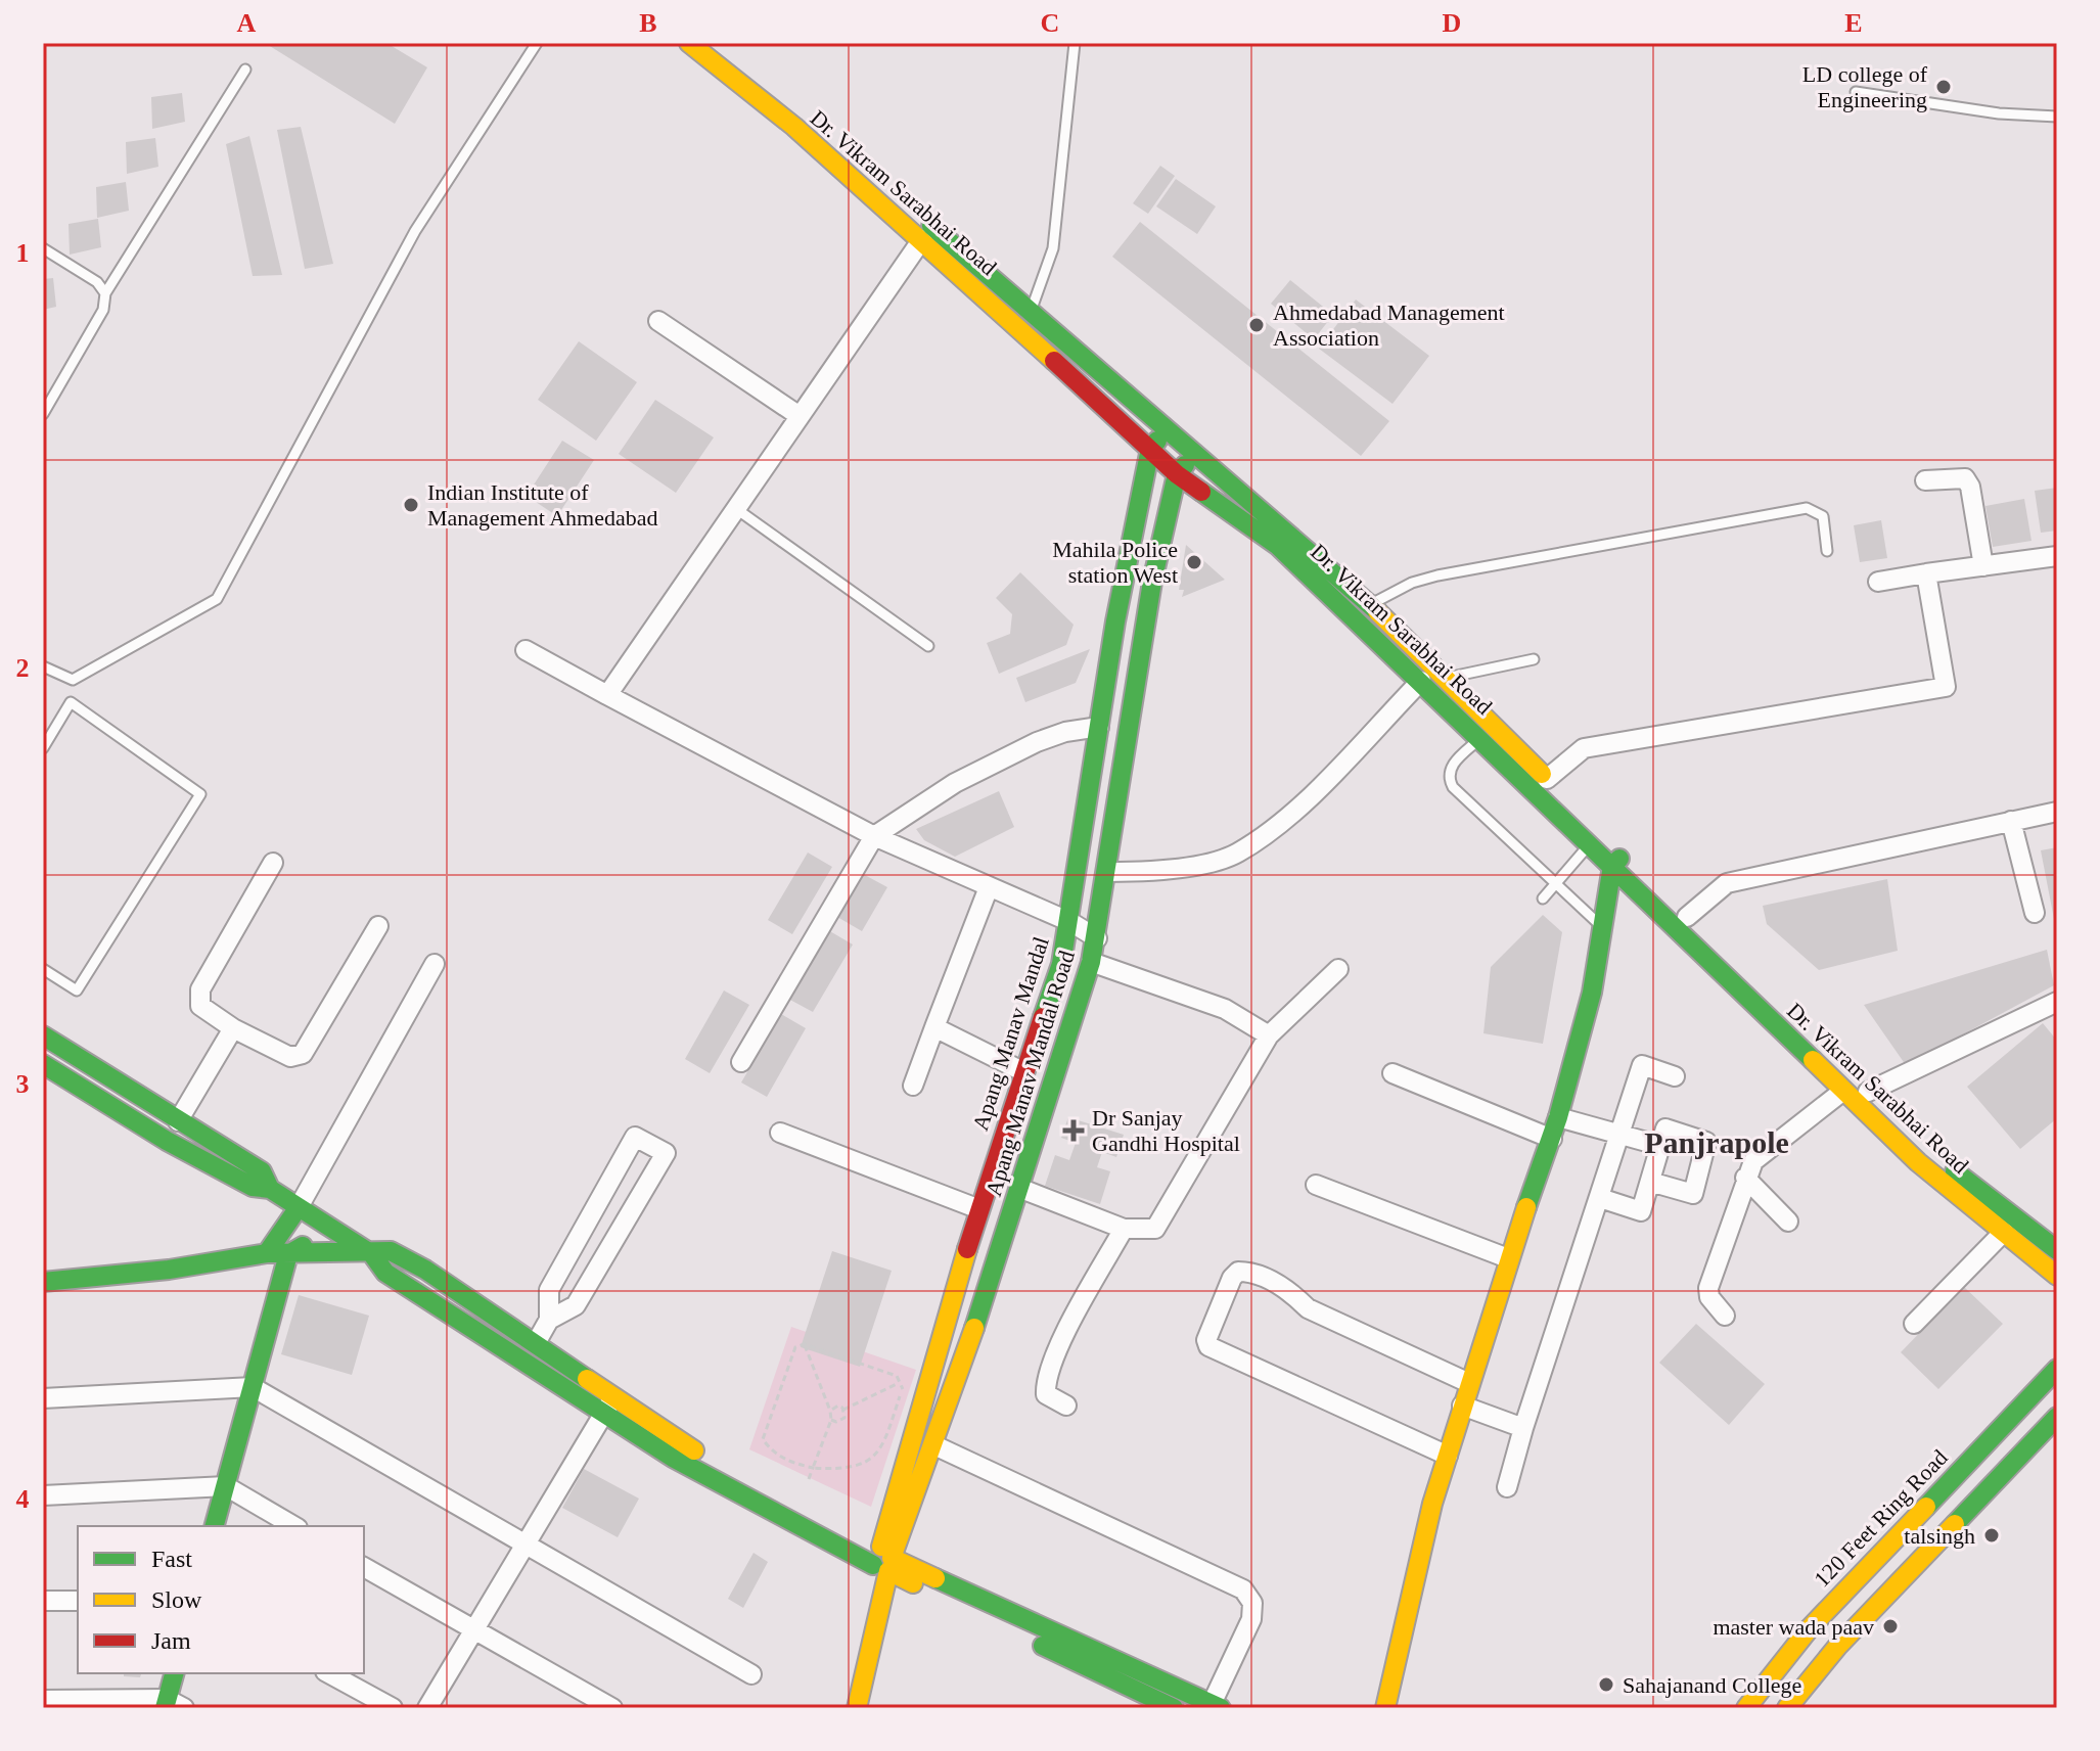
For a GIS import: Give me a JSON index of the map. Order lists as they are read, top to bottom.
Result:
{
  "streets": {
    "street": [
      "Dr. Vikram Sarabhai Road",
      "Apang Manav Mandal",
      "Apang Manav Mandal Road",
      "120 Feet Ring Road"
    ]
  },
  "crossings": [
    ["Dr. Vikram Sarabhai Road", "Apang Manav Mandal"],
    ["Dr. Vikram Sarabhai Road", "Apang Manav Mandal Road"],
    ["Apang Manav Mandal", "Apang Manav Mandal Road"]
  ],
  "districts": ["Panjrapole"],
  "places": {
    "other": [
      "LD college of Engineering",
      "Ahmedabad Management Association",
      "Indian Institute of Management Ahmedabad",
      "Mahila Police station West",
      "talsingh",
      "master wada paav",
      "Sahajanand College"
    ],
    "health": ["Dr Sanjay Gandhi Hospital"]
  },
  "legend": ["Fast", "Slow", "Jam"],
  "grid": {
    "columns": [
      "A",
      "B",
      "C",
      "D",
      "E"
    ],
    "rows": [
      "1",
      "2",
      "3",
      "4"
    ]
  }
}
